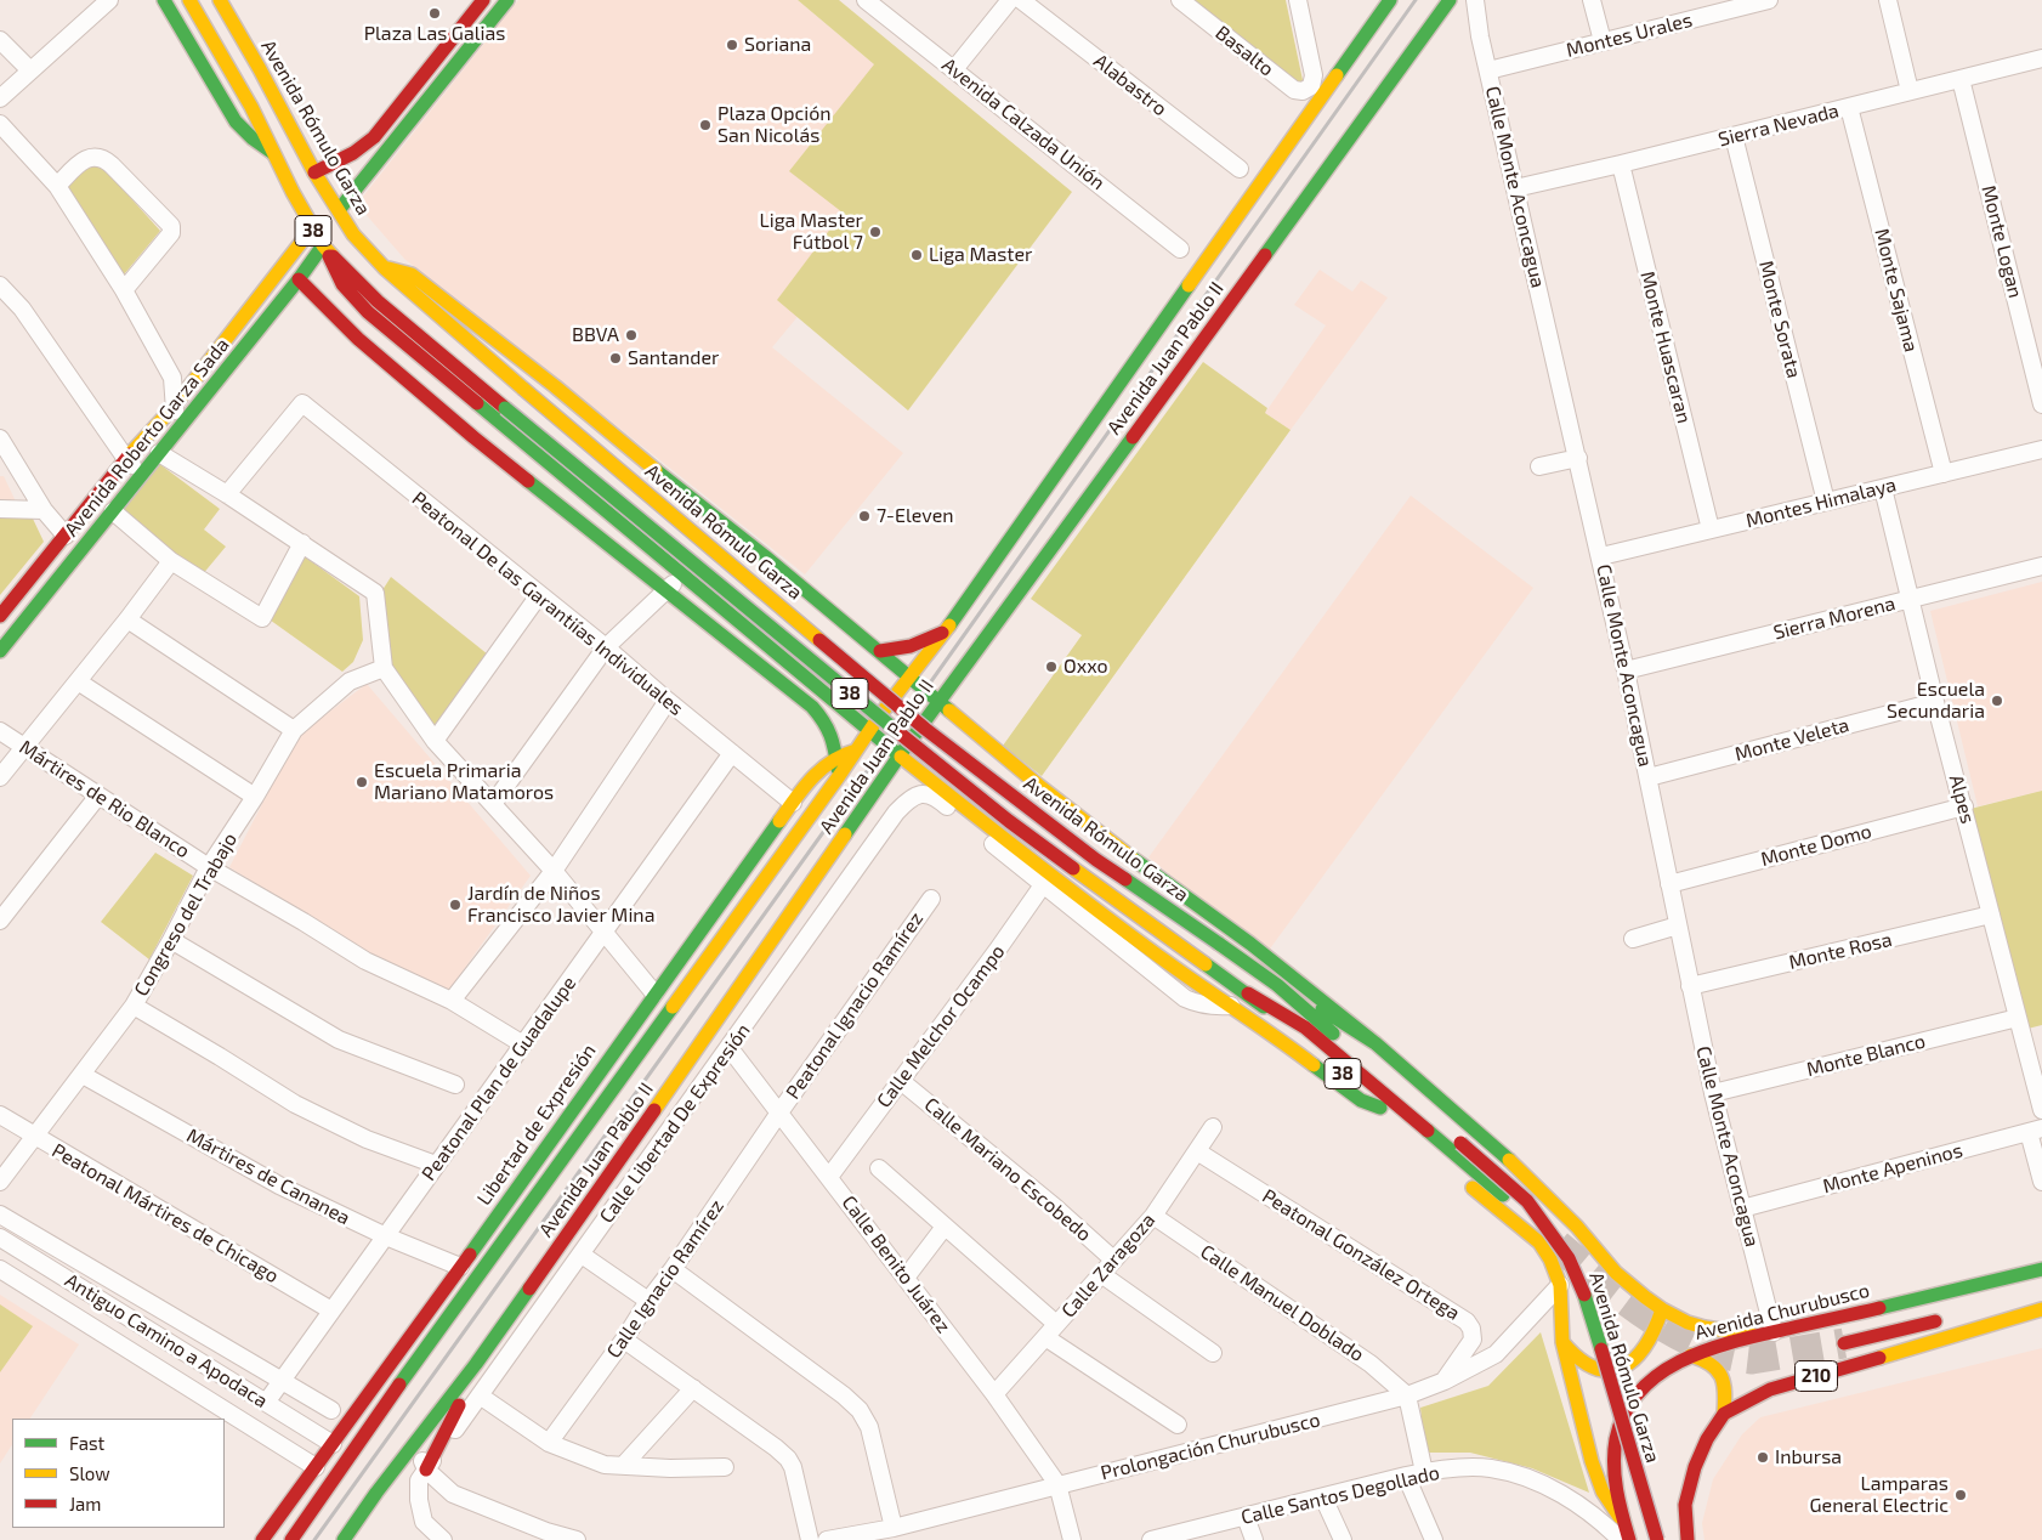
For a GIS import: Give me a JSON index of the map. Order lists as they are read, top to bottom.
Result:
{
  "streets": {
    "main road": [
      "Avenida Rómulo Garza",
      "38",
      "Avenida Juan Pablo II",
      "Avenida Roberto Garza Sada",
      "Libertad de Expresión",
      "Avenida Churubusco",
      "210"
    ],
    "street": [
      "Montes Urales",
      "Basalto",
      "Alabastro",
      "Avenida Calzada Unión",
      "Sierra Nevada",
      "Calle Monte Aconcagua",
      "Monte Logan",
      "Monte Sajama",
      "Monte Sorata",
      "Monte Huascaran",
      "Montes Himalaya",
      "Peatonal De las Garantiías Individuales",
      "Sierra Morena",
      "Monte Veleta",
      "Mártires de Rio Blanco",
      "Alpes",
      "Monte Domo",
      "Congreso del Trabajo",
      "Monte Rosa",
      "Peatonal Ignacio Ramírez",
      "Calle Melchor Ocampo",
      "Monte Blanco",
      "Peatonal Plan de Guadalupe",
      "Calle Libertad De Expresión",
      "Monte Apeninos",
      "Calle Mariano Escobedo",
      "Mártires de Cananea",
      "Peatonal Mártires de Chicago",
      "Peatonal González Ortega",
      "Calle Benito Juárez",
      "Calle Zaragoza",
      "Calle Ignacio Ramírez",
      "Calle Manuel Doblado",
      "Antiguo Camino a Apodaca",
      "Prolongación Churubusco",
      "Calle Santos Degollado"
    ]
  },
  "crossings": [
    ["Montes Urales", "Calle Monte Aconcagua"],
    ["Sierra Nevada", "Calle Monte Aconcagua"],
    ["Sierra Nevada", "Monte Logan"],
    ["Sierra Nevada", "Monte Sajama"],
    ["Sierra Nevada", "Monte Sorata"],
    ["Sierra Nevada", "Monte Huascaran"],
    ["Avenida Rómulo Garza", "Calle Monte Aconcagua"],
    ["Avenida Rómulo Garza", "Avenida Juan Pablo II"],
    ["Avenida Rómulo Garza", "Avenida Churubusco"],
    ["Avenida Rómulo Garza", "Prolongación Churubusco"],
    ["Calle Monte Aconcagua", "Montes Himalaya"],
    ["Calle Monte Aconcagua", "Sierra Morena"],
    ["Calle Monte Aconcagua", "Monte Veleta"],
    ["Calle Monte Aconcagua", "Monte Domo"],
    ["Calle Monte Aconcagua", "Monte Rosa"],
    ["Calle Monte Aconcagua", "Monte Blanco"],
    ["Calle Monte Aconcagua", "Monte Apeninos"],
    ["Calle Monte Aconcagua", "Avenida Churubusco"],
    ["38", "Avenida Roberto Garza Sada"],
    ["Monte Sajama", "Montes Himalaya"],
    ["Monte Sorata", "Montes Himalaya"],
    ["Monte Huascaran", "Montes Himalaya"],
    ["Avenida Juan Pablo II", "Libertad de Expresión"],
    ["Montes Himalaya", "Alpes"],
    ["Peatonal De las Garantiías Individuales", "Peatonal Plan de Guadalupe"],
    ["Peatonal De las Garantiías Individuales", "Libertad de Expresión"],
    ["Sierra Morena", "Alpes"],
    ["Monte Veleta", "Alpes"],
    ["Mártires de Rio Blanco", "Congreso del Trabajo"],
    ["Mártires de Rio Blanco", "Peatonal Plan de Guadalupe"],
    ["Alpes", "Monte Domo"],
    ["Alpes", "Monte Rosa"],
    ["Alpes", "Monte Blanco"],
    ["Congreso del Trabajo", "Mártires de Cananea"],
    ["Congreso del Trabajo", "Peatonal Mártires de Chicago"],
    ["Peatonal Ignacio Ramírez", "Calle Benito Juárez"],
    ["Peatonal Ignacio Ramírez", "Calle Ignacio Ramírez"],
    ["Calle Melchor Ocampo", "Calle Libertad De Expresión"],
    ["Calle Melchor Ocampo", "Calle Mariano Escobedo"],
    ["Calle Melchor Ocampo", "Calle Benito Juárez"],
    ["Peatonal Plan de Guadalupe", "Mártires de Cananea"],
    ["Peatonal Plan de Guadalupe", "Peatonal Mártires de Chicago"],
    ["Peatonal Plan de Guadalupe", "Antiguo Camino a Apodaca"],
    ["Calle Libertad De Expresión", "Calle Benito Juárez"],
    ["Libertad de Expresión", "Mártires de Cananea"],
    ["Libertad de Expresión", "Antiguo Camino a Apodaca"],
    ["Calle Mariano Escobedo", "Calle Zaragoza"],
    ["Peatonal González Ortega", "Calle Zaragoza"],
    ["Peatonal González Ortega", "Prolongación Churubusco"],
    ["Calle Benito Juárez", "Calle Zaragoza"],
    ["Calle Benito Juárez", "Calle Ignacio Ramírez"],
    ["Calle Benito Juárez", "Prolongación Churubusco"],
    ["Calle Zaragoza", "Calle Manuel Doblado"],
    ["Calle Manuel Doblado", "Prolongación Churubusco"]
  ],
  "places": [
    "Plaza Las Galias",
    "Soriana",
    "Plaza Opción San Nicolás",
    "Liga Master Fútbol 7",
    "Liga Master",
    "BBVA",
    "Santander",
    "7-Eleven",
    "Oxxo",
    "Escuela Secundaria",
    "Escuela Primaria Mariano Matamoros",
    "Jardín de Niños Francisco Javier Mina",
    "Inbursa",
    "Lamparas General Electric"
  ],
  "legend": ["Fast", "Slow", "Jam"]
}
